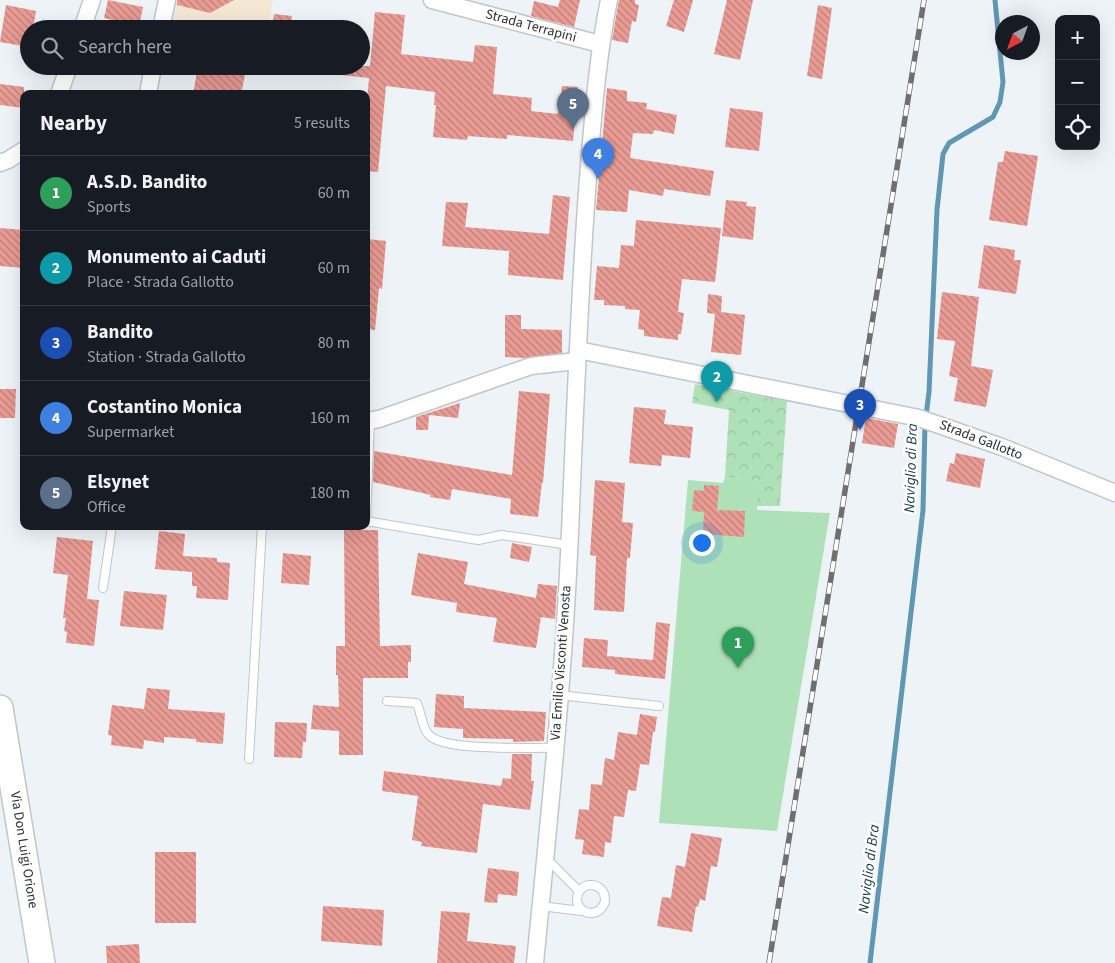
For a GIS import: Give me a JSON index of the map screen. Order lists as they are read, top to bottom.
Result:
{
  "streets": {
    "main road": ["Via Don Luigi Orione"],
    "street": ["Strada Terrapini", "Strada Gallotto", "Via Emilio Visconti Venosta"]
  },
  "crossings": [
    ["Strada Terrapini", "Via Emilio Visconti Venosta"],
    ["Strada Gallotto", "Via Emilio Visconti Venosta"]
  ],
  "water": ["Naviglio di Bra"],
  "north": "bottom left",
  "page": {
    "map_buttons": ["+", "−"],
    "search": "Search here",
    "pins": [
      "5",
      "4",
      "2",
      "3",
      "1"
    ],
    "heading": ["Nearby", "5 results"],
    "list": [
      {
        "mark": "1",
        "name": "A.S.D. Bandito",
        "note": "Sports",
        "value": "60 m"
      },
      {
        "mark": "2",
        "name": "Monumento ai Caduti",
        "note": "Place · Strada Gallotto",
        "value": "60 m"
      },
      {
        "mark": "3",
        "name": "Bandito",
        "note": "Station · Strada Gallotto",
        "value": "80 m"
      },
      {
        "mark": "4",
        "name": "Costantino Monica",
        "note": "Supermarket",
        "value": "160 m"
      },
      {
        "mark": "5",
        "name": "Elsynet",
        "note": "Office",
        "value": "180 m"
      }
    ]
  }
}
